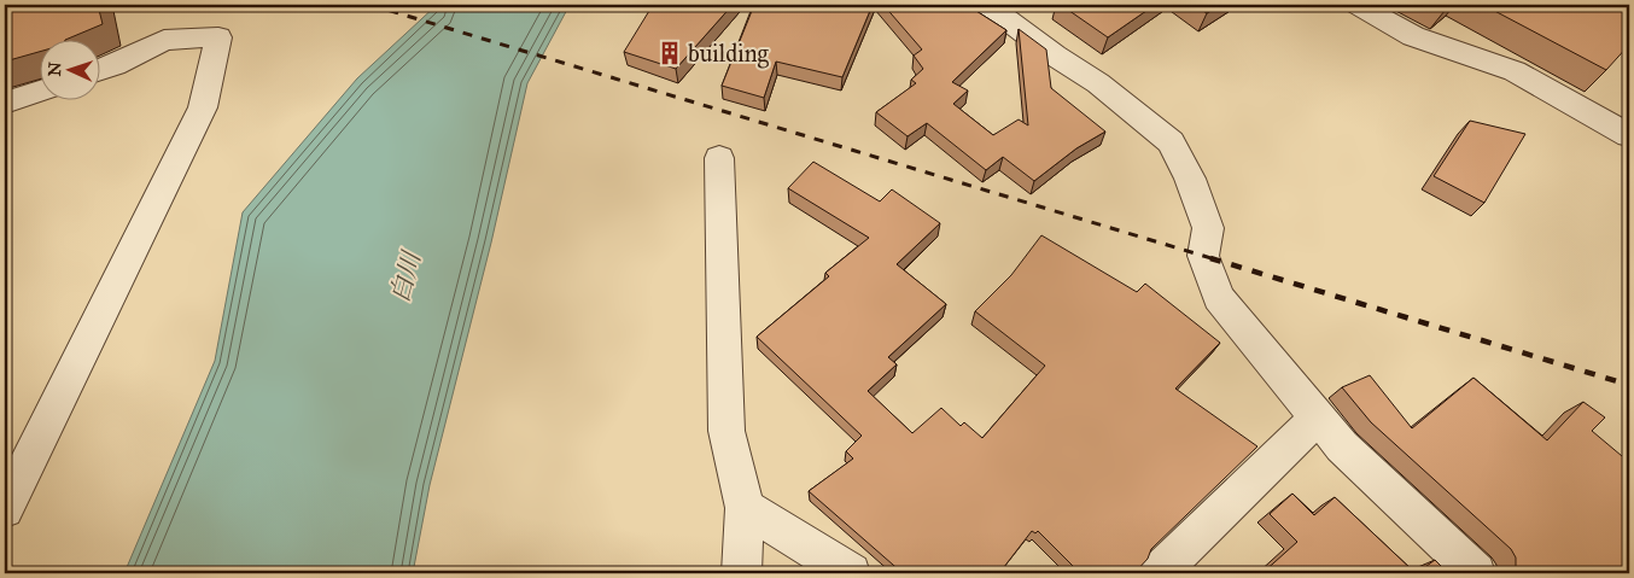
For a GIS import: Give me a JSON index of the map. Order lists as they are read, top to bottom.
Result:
{
  "water": ["白川"],
  "places": {
    "building": ["building"]
  },
  "north": "left"
}
